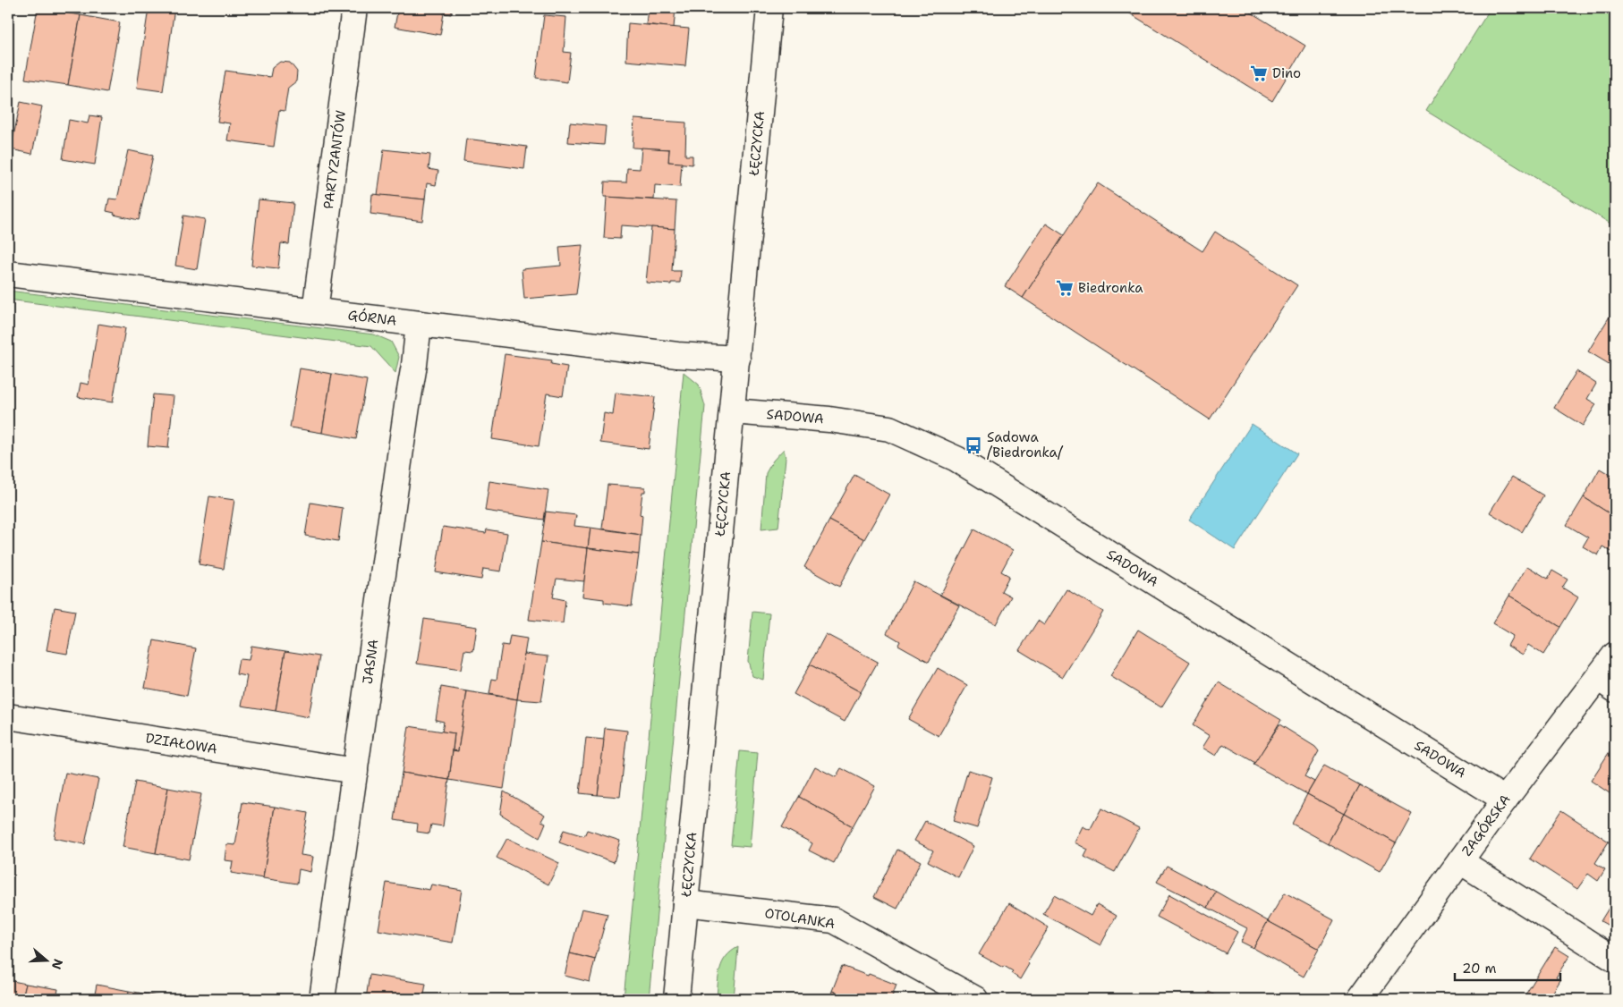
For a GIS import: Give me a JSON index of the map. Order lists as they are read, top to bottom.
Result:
{
  "streets": {
    "street": [
      "ŁĘCZYCKA",
      "PARTYZANTÓW",
      "GÓRNA",
      "SADOWA",
      "JASNA",
      "DZIAŁOWA",
      "ZAGÓRSKA",
      "OTOLANKA"
    ]
  },
  "crossings": [
    ["ŁĘCZYCKA", "GÓRNA"],
    ["ŁĘCZYCKA", "SADOWA"],
    ["ŁĘCZYCKA", "OTOLANKA"],
    ["PARTYZANTÓW", "GÓRNA"],
    ["GÓRNA", "JASNA"],
    ["SADOWA", "ZAGÓRSKA"],
    ["JASNA", "DZIAŁOWA"]
  ],
  "places": {
    "supermarket": ["Dino", "Biedronka"],
    "bus stop": ["Sadowa /Biedronka/"]
  },
  "scale_bar": "20 m",
  "north": "right"
}
